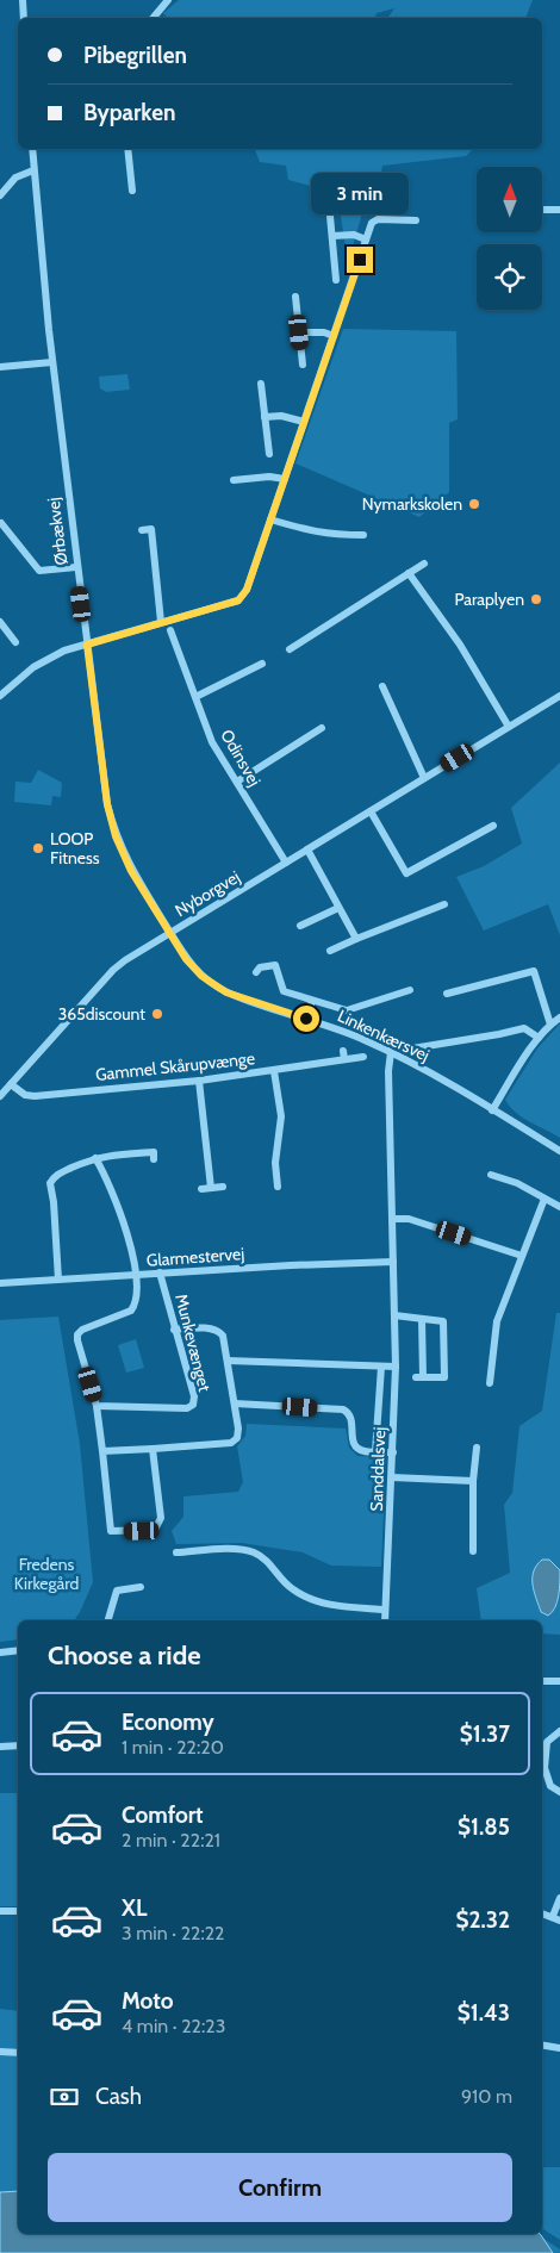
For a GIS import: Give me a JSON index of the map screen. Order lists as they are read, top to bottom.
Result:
{
  "streets": {
    "street": [
      "Ørbækvej",
      "Odinsvej",
      "Nyborgvej",
      "Linkenkærsvej",
      "Gammel Skårupvænge",
      "Glarmestervej",
      "Munkevænget",
      "Sanddalsvej"
    ]
  },
  "crossings": [
    ["Ørbækvej", "Nyborgvej"],
    ["Ørbækvej", "Linkenkærsvej"],
    ["Odinsvej", "Nyborgvej"],
    ["Nyborgvej", "Linkenkærsvej"],
    ["Nyborgvej", "Gammel Skårupvænge"],
    ["Linkenkærsvej", "Sanddalsvej"],
    ["Glarmestervej", "Munkevænget"],
    ["Glarmestervej", "Sanddalsvej"]
  ],
  "parks": ["Fredens Kirkegård"],
  "places": [
    "Nymarkskolen",
    "Paraplyen",
    "LOOP Fitness",
    "365discount"
  ],
  "north": "top",
  "page": {
    "banner": ["Pibegrillen", "Byparken"],
    "bubble": "3 min",
    "heading": "Choose a ride",
    "list": [
      {
        "name": "Economy",
        "note": "1 min · 22:20",
        "value": "$1.37"
      },
      {
        "name": "Comfort",
        "note": "2 min · 22:21",
        "value": "$1.85"
      },
      {
        "name": "XL",
        "note": "3 min · 22:22",
        "value": "$2.32"
      },
      {
        "name": "Moto",
        "note": "4 min · 22:23",
        "value": "$1.43"
      }
    ],
    "pay": ["Cash", "910 m"],
    "buttons": "Confirm"
  }
}
